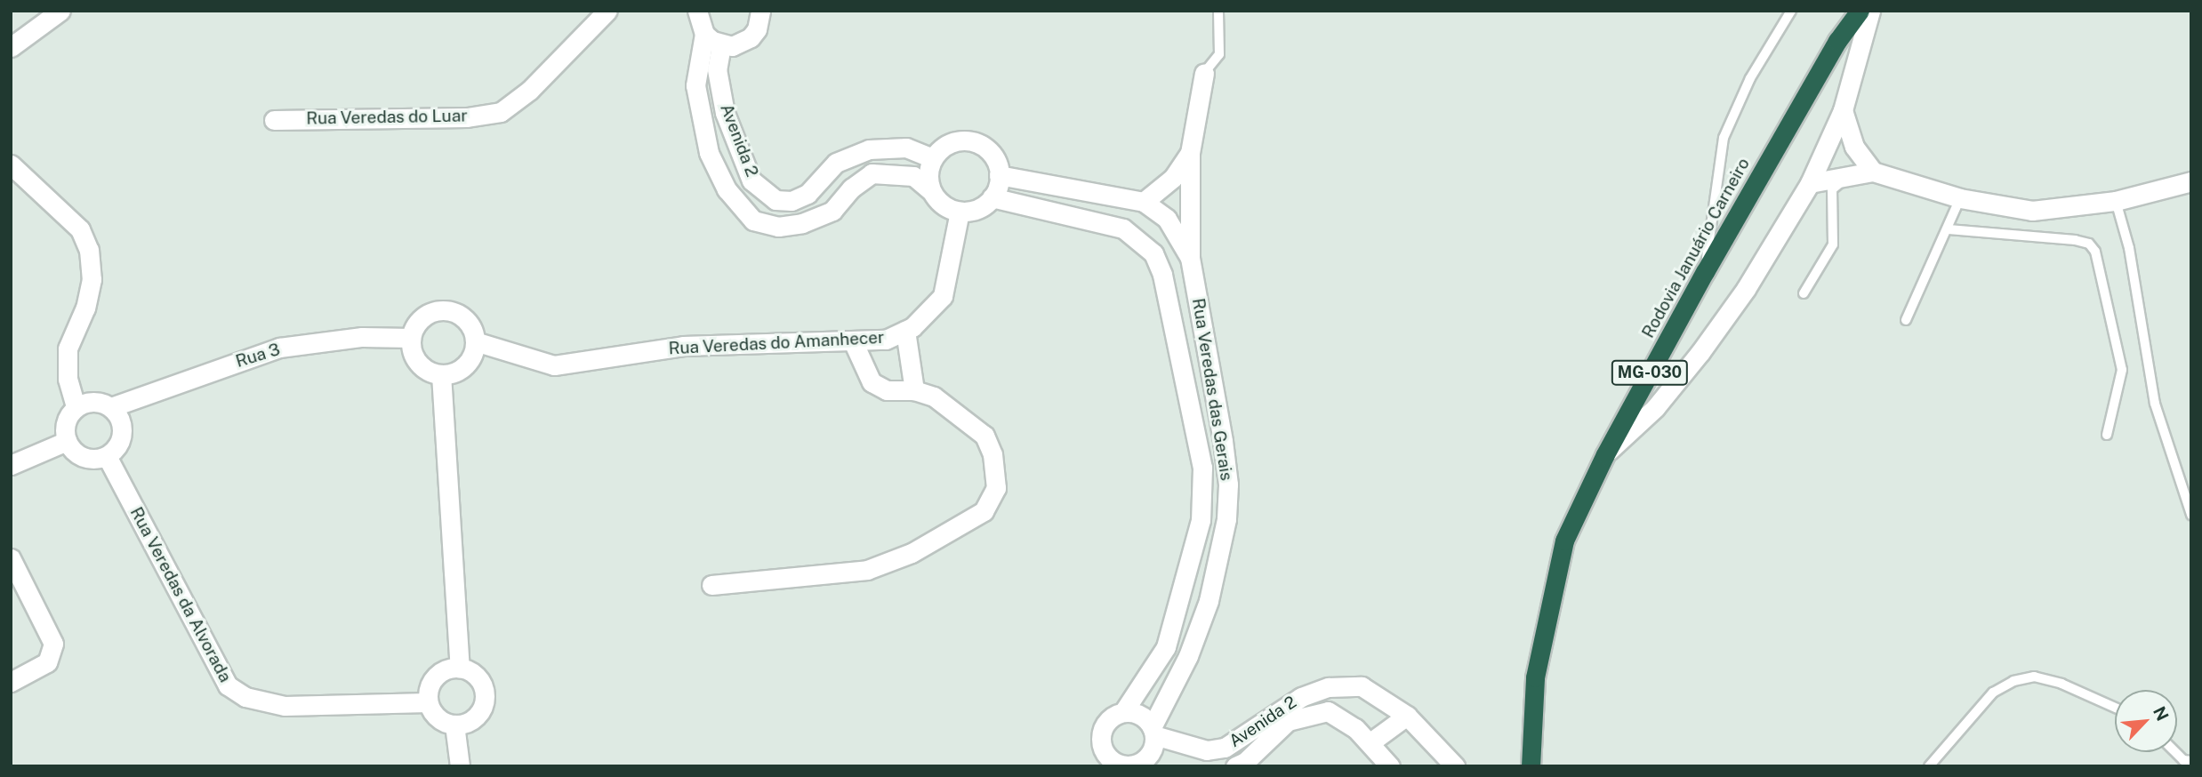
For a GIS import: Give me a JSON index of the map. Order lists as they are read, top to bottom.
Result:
{
  "streets": {
    "highway": ["Rodovia Januário Carneiro", "MG-030"],
    "street": [
      "Rua Veredas do Luar",
      "Avenida 2",
      "Rua Veredas do Amanhecer",
      "Rua 3",
      "Rua Veredas das Gerais",
      "Rua Veredas da Alvorada"
    ]
  },
  "crossings": [
    ["Avenida 2", "Rua Veredas do Amanhecer"],
    ["Avenida 2", "Rua Veredas das Gerais"],
    ["Rua Veredas do Amanhecer", "Rua 3"],
    ["Rua Veredas do Amanhecer", "Rua Veredas das Gerais"],
    ["Rua 3", "Rua Veredas da Alvorada"]
  ],
  "north": "top right"
}
